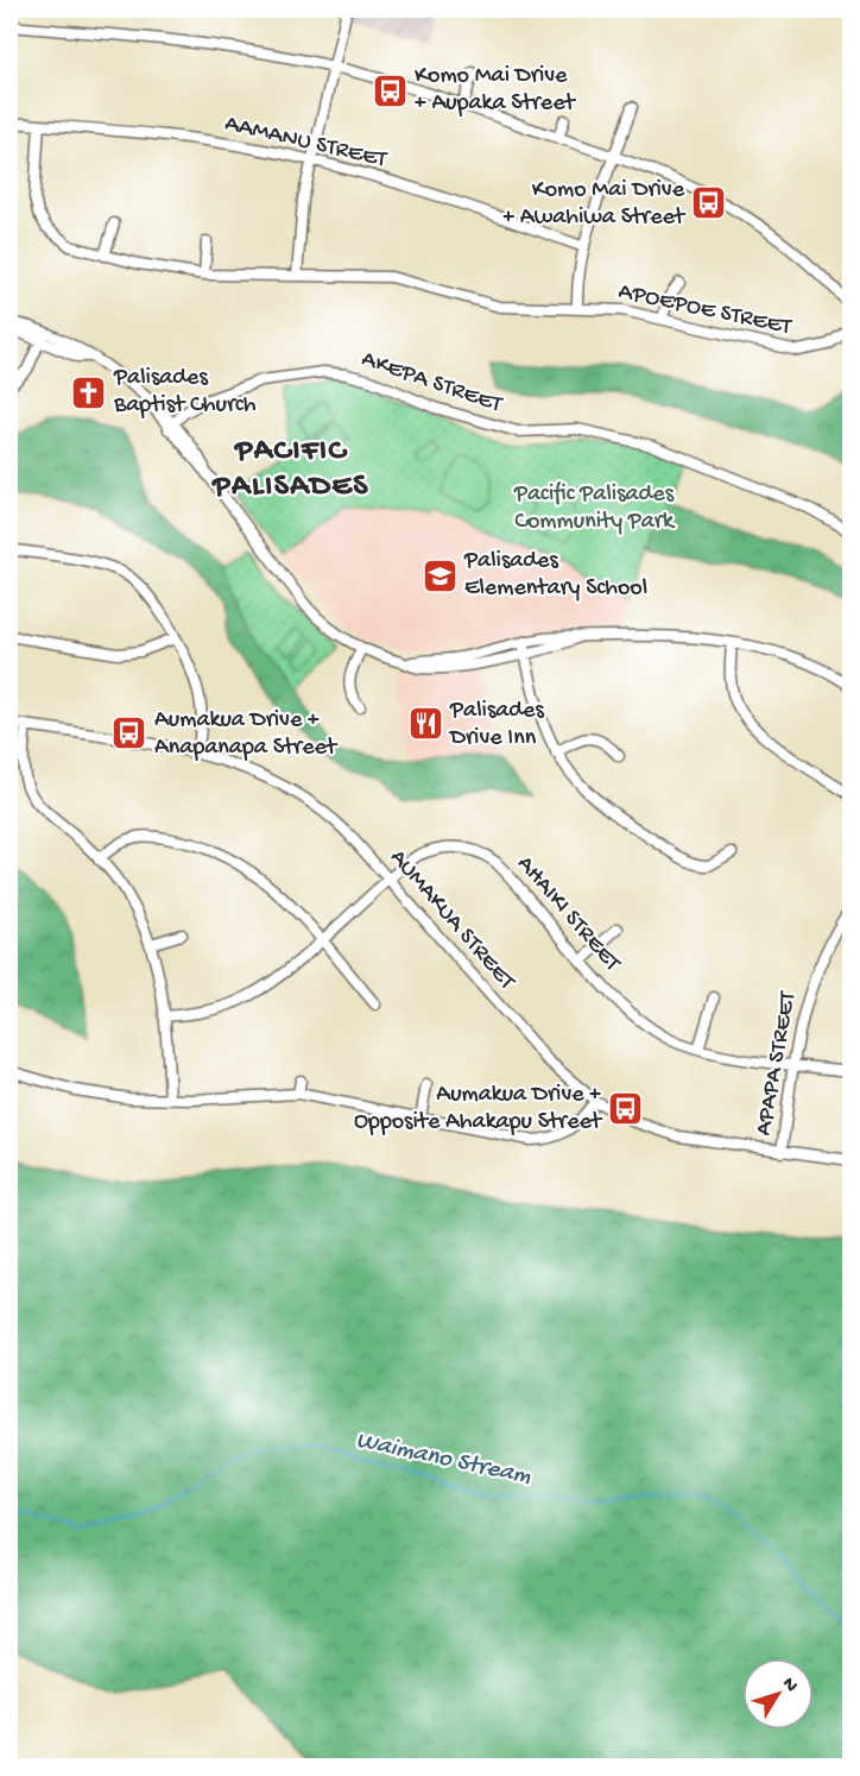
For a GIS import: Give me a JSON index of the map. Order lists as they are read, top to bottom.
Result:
{
  "streets": {
    "street": [
      "AAMANU STREET",
      "APOEPOE STREET",
      "AKEPA STREET",
      "AHAIKI STREET",
      "AUMAKUA STREET",
      "APAPA STREET"
    ]
  },
  "crossings": [
    ["AAMANU STREET", "APOEPOE STREET"],
    ["AHAIKI STREET", "AUMAKUA STREET"],
    ["AHAIKI STREET", "APAPA STREET"],
    ["AUMAKUA STREET", "APAPA STREET"]
  ],
  "districts": ["PACIFIC PALISADES"],
  "water": ["Waimano Stream"],
  "parks": ["Pacific Palisades Community Park"],
  "places": {
    "bus stop": [
      "Komo Mai Drive + Aupaka Street",
      "Komo Mai Drive + Awahiwa Street",
      "Aumakua Drive + Anapanapa Street",
      "Aumakua Drive + Opposite Ahakapu Street"
    ],
    "church": ["Palisades Baptist Church"],
    "school or university": ["Palisades Elementary School"],
    "restaurant": ["Palisades Drive Inn"]
  },
  "north": "top right"
}
